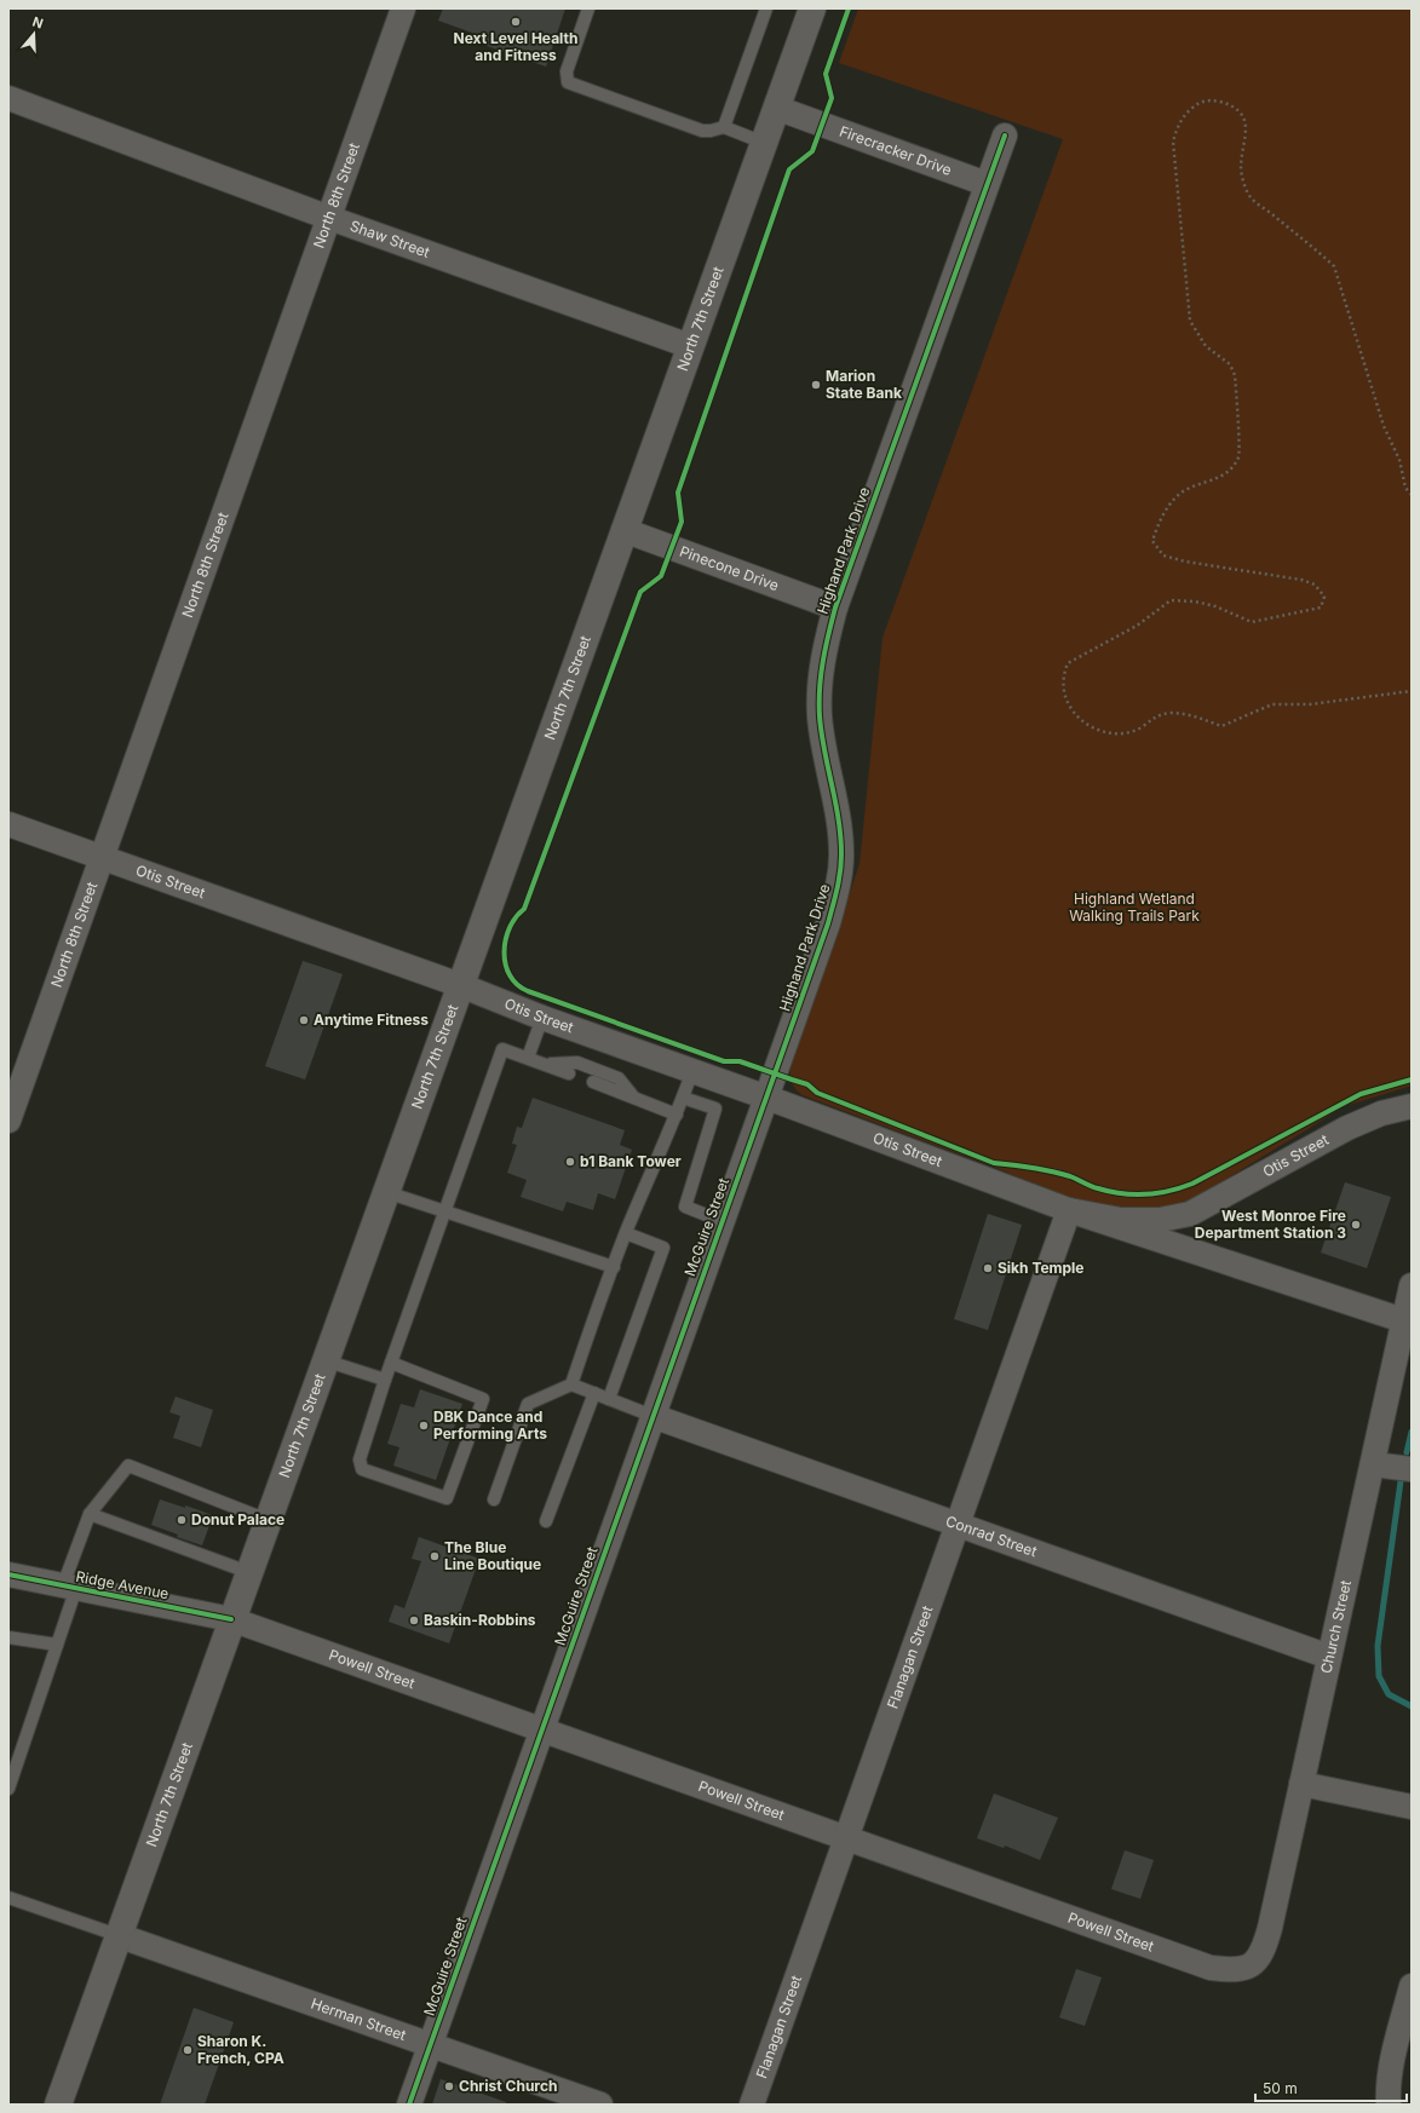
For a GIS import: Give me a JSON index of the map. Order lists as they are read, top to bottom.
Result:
{
  "streets": {
    "main road": ["North 7th Street"],
    "street": [
      "Firecracker Drive",
      "North 8th Street",
      "Shaw Street",
      "Highand Park Drive",
      "Pinecone Drive",
      "Otis Street",
      "McGuire Street",
      "Conrad Street",
      "Ridge Avenue",
      "Church Street",
      "Flanagan Street",
      "Powell Street",
      "Herman Street"
    ]
  },
  "crossings": [
    ["Firecracker Drive", "North 7th Street"],
    ["Firecracker Drive", "Highand Park Drive"],
    ["North 8th Street", "Shaw Street"],
    ["North 8th Street", "Otis Street"],
    ["Shaw Street", "North 7th Street"],
    ["North 7th Street", "Pinecone Drive"],
    ["North 7th Street", "Otis Street"],
    ["North 7th Street", "Ridge Avenue"],
    ["North 7th Street", "Powell Street"],
    ["North 7th Street", "Herman Street"],
    ["Highand Park Drive", "Pinecone Drive"],
    ["Highand Park Drive", "Otis Street"],
    ["Highand Park Drive", "McGuire Street"],
    ["Otis Street", "McGuire Street"],
    ["Otis Street", "Church Street"],
    ["Otis Street", "Flanagan Street"],
    ["McGuire Street", "Conrad Street"],
    ["McGuire Street", "Powell Street"],
    ["McGuire Street", "Herman Street"],
    ["Conrad Street", "Church Street"],
    ["Conrad Street", "Flanagan Street"],
    ["Ridge Avenue", "Powell Street"],
    ["Church Street", "Powell Street"],
    ["Flanagan Street", "Powell Street"]
  ],
  "parks": ["Highland Wetland Walking Trails Park"],
  "places": [
    "Next Level Health and Fitness",
    "Marion State Bank",
    "Anytime Fitness",
    "b1 Bank Tower",
    "West Monroe Fire Department Station 3",
    "Sikh Temple",
    "DBK Dance and Performing Arts",
    "Donut Palace",
    "The Blue Line Boutique",
    "Baskin-Robbins",
    "Sharon K. French, CPA",
    "Christ Church"
  ],
  "scale_bar": "50 m",
  "north": "top"
}
